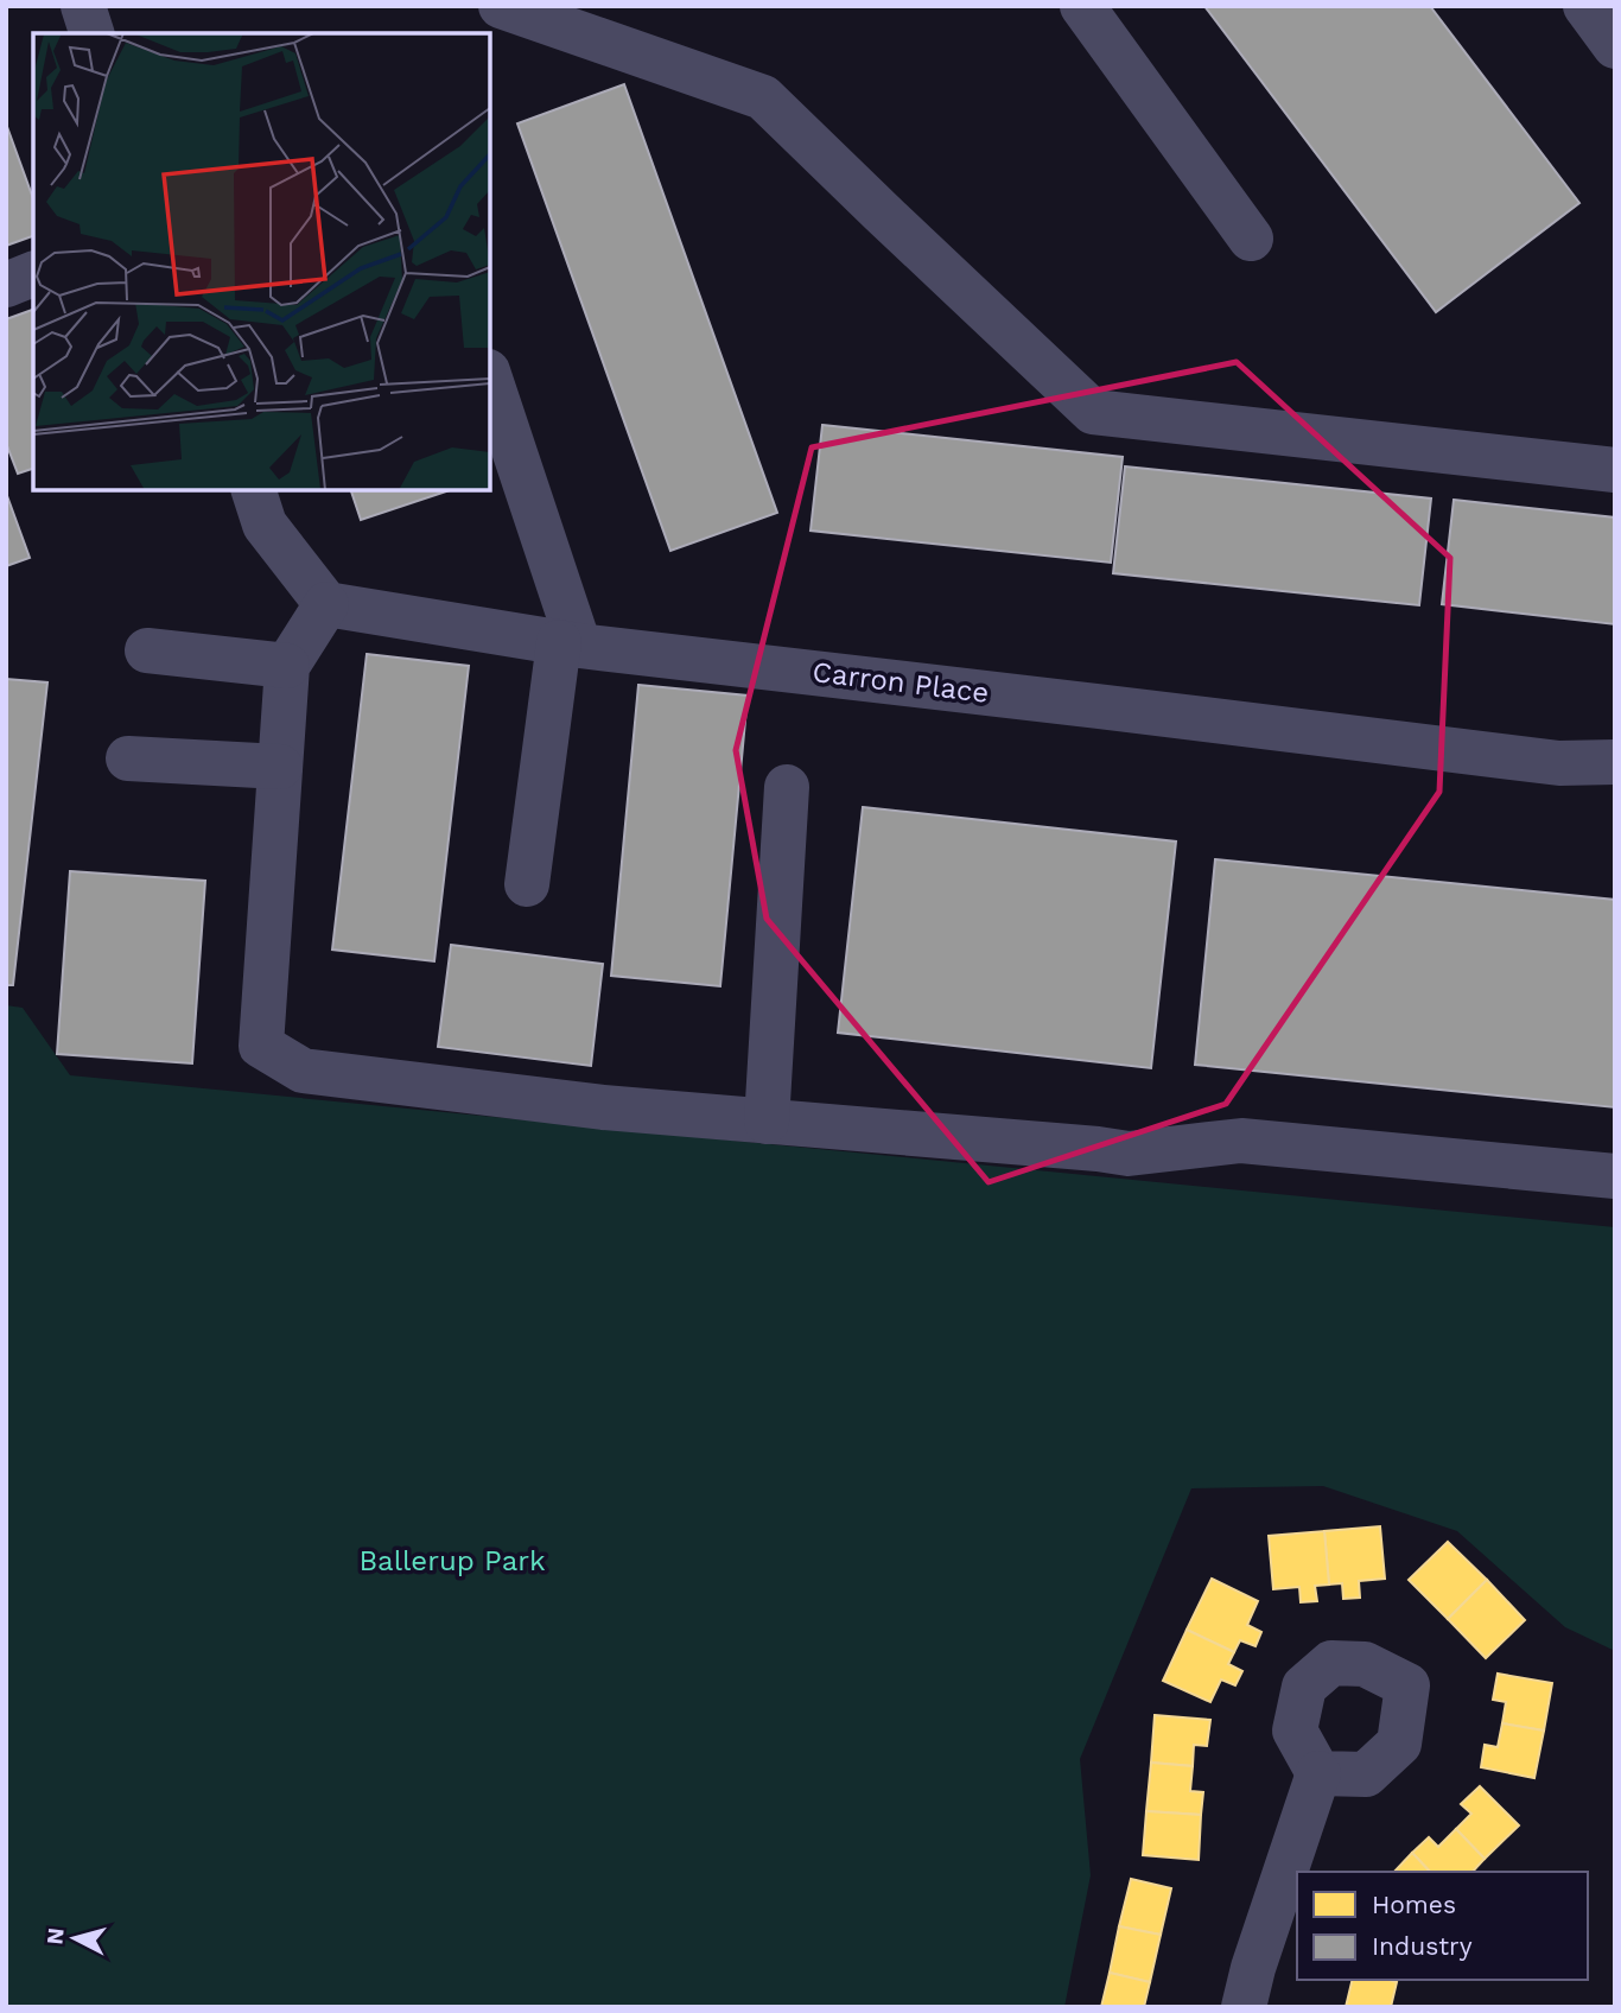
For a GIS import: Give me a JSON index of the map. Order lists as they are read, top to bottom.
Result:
{
  "streets": {
    "street": ["Carron Place"]
  },
  "parks": ["Ballerup Park"],
  "legend": ["Homes", "Industry"],
  "north": "left"
}
